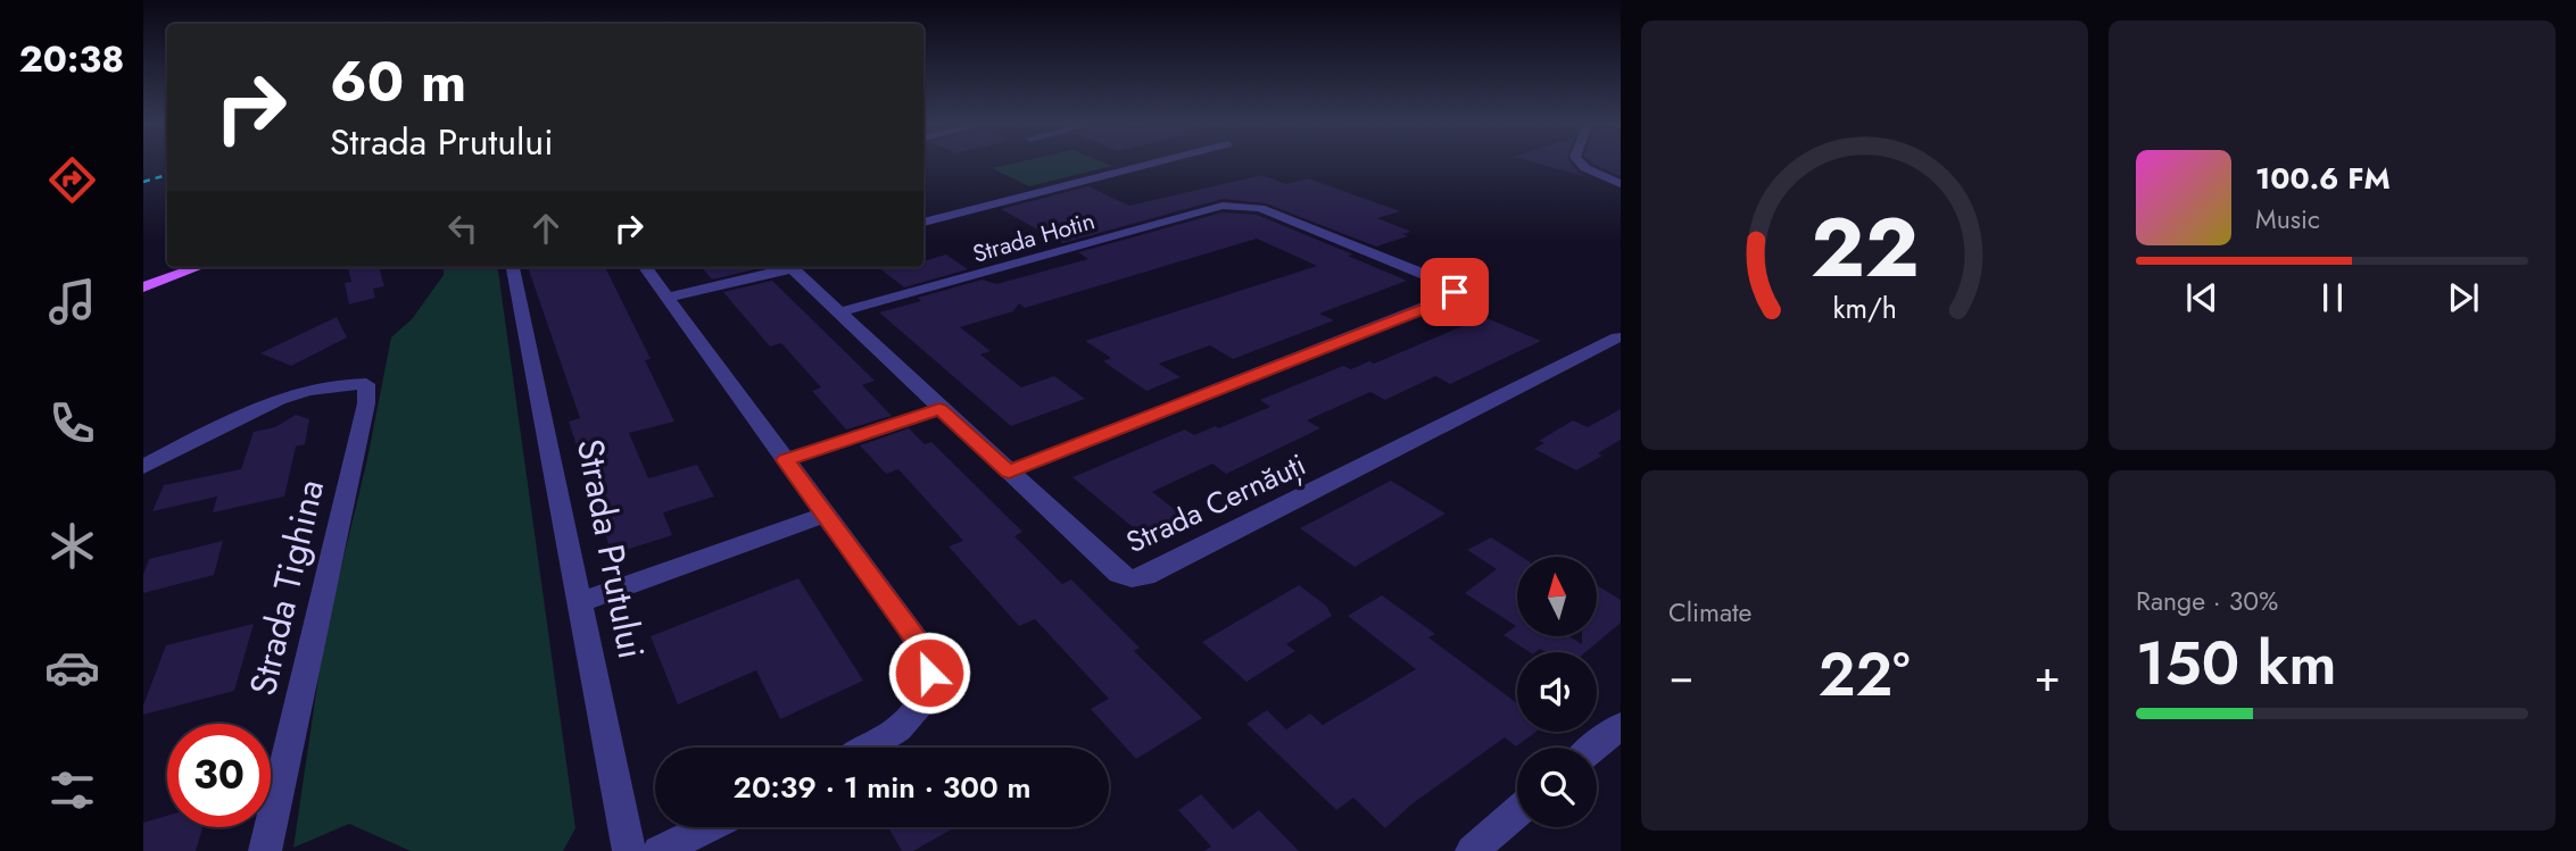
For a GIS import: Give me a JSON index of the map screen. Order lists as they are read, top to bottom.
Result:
{
  "streets": {
    "street": [
      "Strada Hotin",
      "Strada Cernăuți",
      "Strada Prutului",
      "Strada Tighina"
    ]
  },
  "crossings": [
    ["Strada Hotin", "Strada Cernăuți"]
  ],
  "north": "top",
  "page": {
    "tabs": "20:38",
    "turn": ["60 m", "Strada Prutului"],
    "song": ["100.6 FM", "Music"],
    "tile": [
      "Climate",
      ["Range · 30%", "150 km"]
    ],
    "heat": ["−", "22°", "+"],
    "limit": "30",
    "trip": "20:39 · 1 min · 300 m",
    "gauge": ["22", "km/h"]
  }
}
